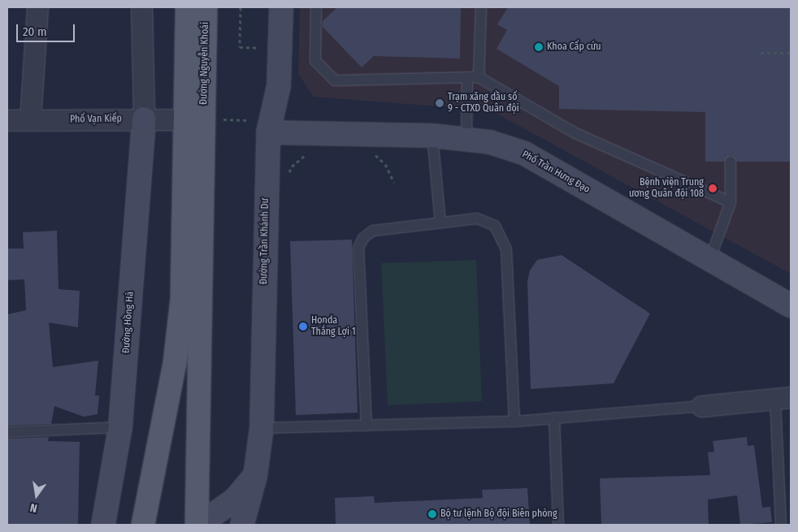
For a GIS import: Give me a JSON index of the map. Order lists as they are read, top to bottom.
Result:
{
  "streets": {
    "main road": [
      "Đường Nguyễn Khoái",
      "Phố Trần Hưng Đạo",
      "Đường Trần Khánh Dư",
      "Đường Hồng Hà"
    ],
    "street": ["Phố Vạn Kiếp"]
  },
  "crossings": [
    ["Đường Nguyễn Khoái", "Phố Vạn Kiếp"],
    ["Phố Vạn Kiếp", "Đường Hồng Hà"],
    ["Phố Trần Hưng Đạo", "Đường Trần Khánh Dư"]
  ],
  "places": [
    "Khoa Cấp cứu",
    "Trạm xăng dầu số 9 - CTXD Quân đội",
    "Bệnh viện Trung ương Quân đội 108",
    "Honda Thắng Lợi 1",
    "Bộ tư lệnh Bộ đội Biên phòng"
  ],
  "scale_bar": "20 m",
  "north": "bottom"
}
